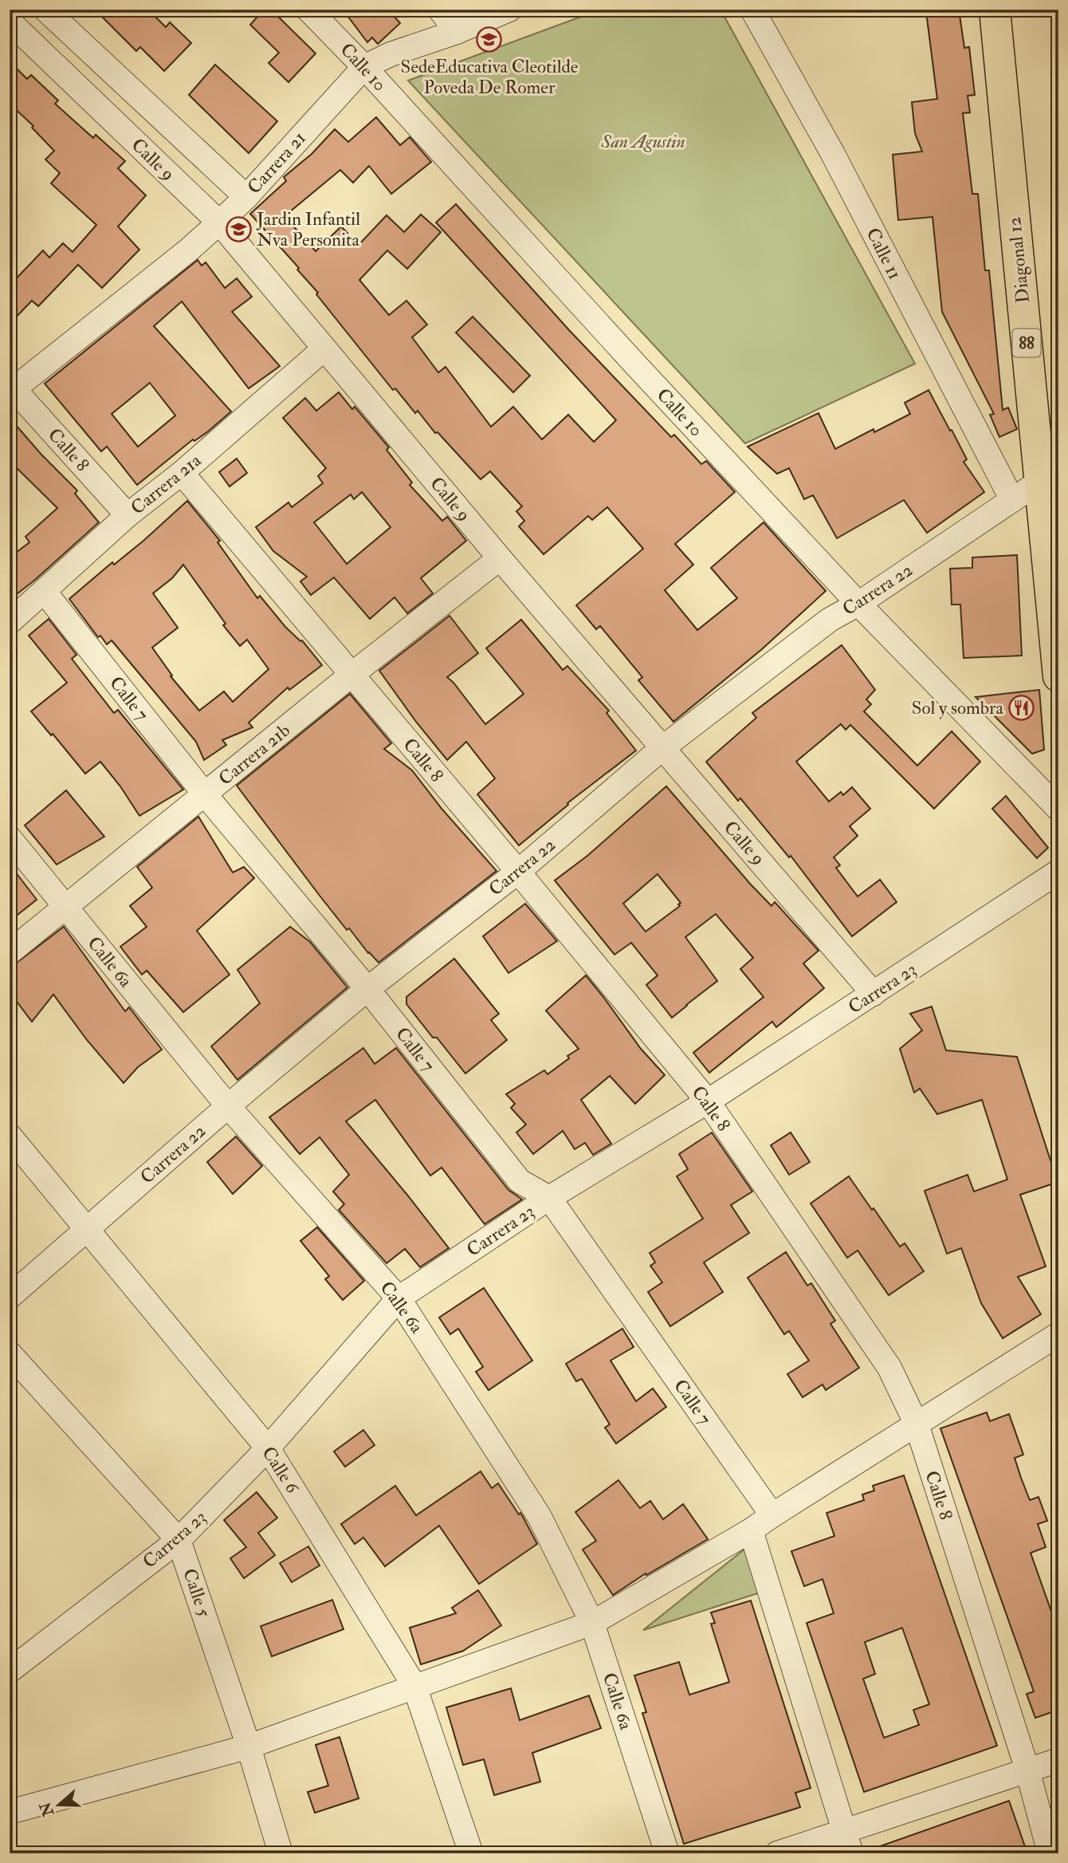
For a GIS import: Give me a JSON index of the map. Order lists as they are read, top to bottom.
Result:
{
  "streets": {
    "highway": ["Diagonal 12", "88"],
    "street": [
      "Calle 10",
      "Calle 9",
      "Carrera 21",
      "Calle 11",
      "Calle 8",
      "Carrera 21a",
      "Carrera 22",
      "Calle 7",
      "Carrera 21b",
      "Calle 6a",
      "Carrera 23",
      "Calle 6",
      "Calle 5"
    ]
  },
  "crossings": [
    ["Calle 10", "Carrera 21"],
    ["Calle 10", "Carrera 22"],
    ["Calle 9", "Carrera 21"],
    ["Calle 9", "Carrera 21a"],
    ["Calle 9", "Carrera 22"],
    ["Calle 9", "Carrera 21b"],
    ["Calle 9", "Carrera 23"],
    ["Carrera 21", "Calle 8"],
    ["Calle 11", "Carrera 22"],
    ["Diagonal 12", "Carrera 22"],
    ["Calle 8", "Carrera 21a"],
    ["Calle 8", "Carrera 22"],
    ["Calle 8", "Carrera 21b"],
    ["Calle 8", "Carrera 23"],
    ["Carrera 21a", "Calle 7"],
    ["Carrera 22", "Calle 7"],
    ["Carrera 22", "Calle 6a"],
    ["Carrera 22", "Calle 6"],
    ["Calle 7", "Carrera 21b"],
    ["Calle 7", "Carrera 23"],
    ["Carrera 21b", "Calle 6a"],
    ["Calle 6a", "Carrera 23"],
    ["Carrera 23", "Calle 6"],
    ["Carrera 23", "Calle 5"]
  ],
  "parks": ["San Agustin"],
  "places": {
    "school or university": ["SedeEducativa Cleotilde Poveda De Romer", "Jardin Infantil Nva Personita"],
    "restaurant": ["Sol y sombra"]
  },
  "north": "left"
}
